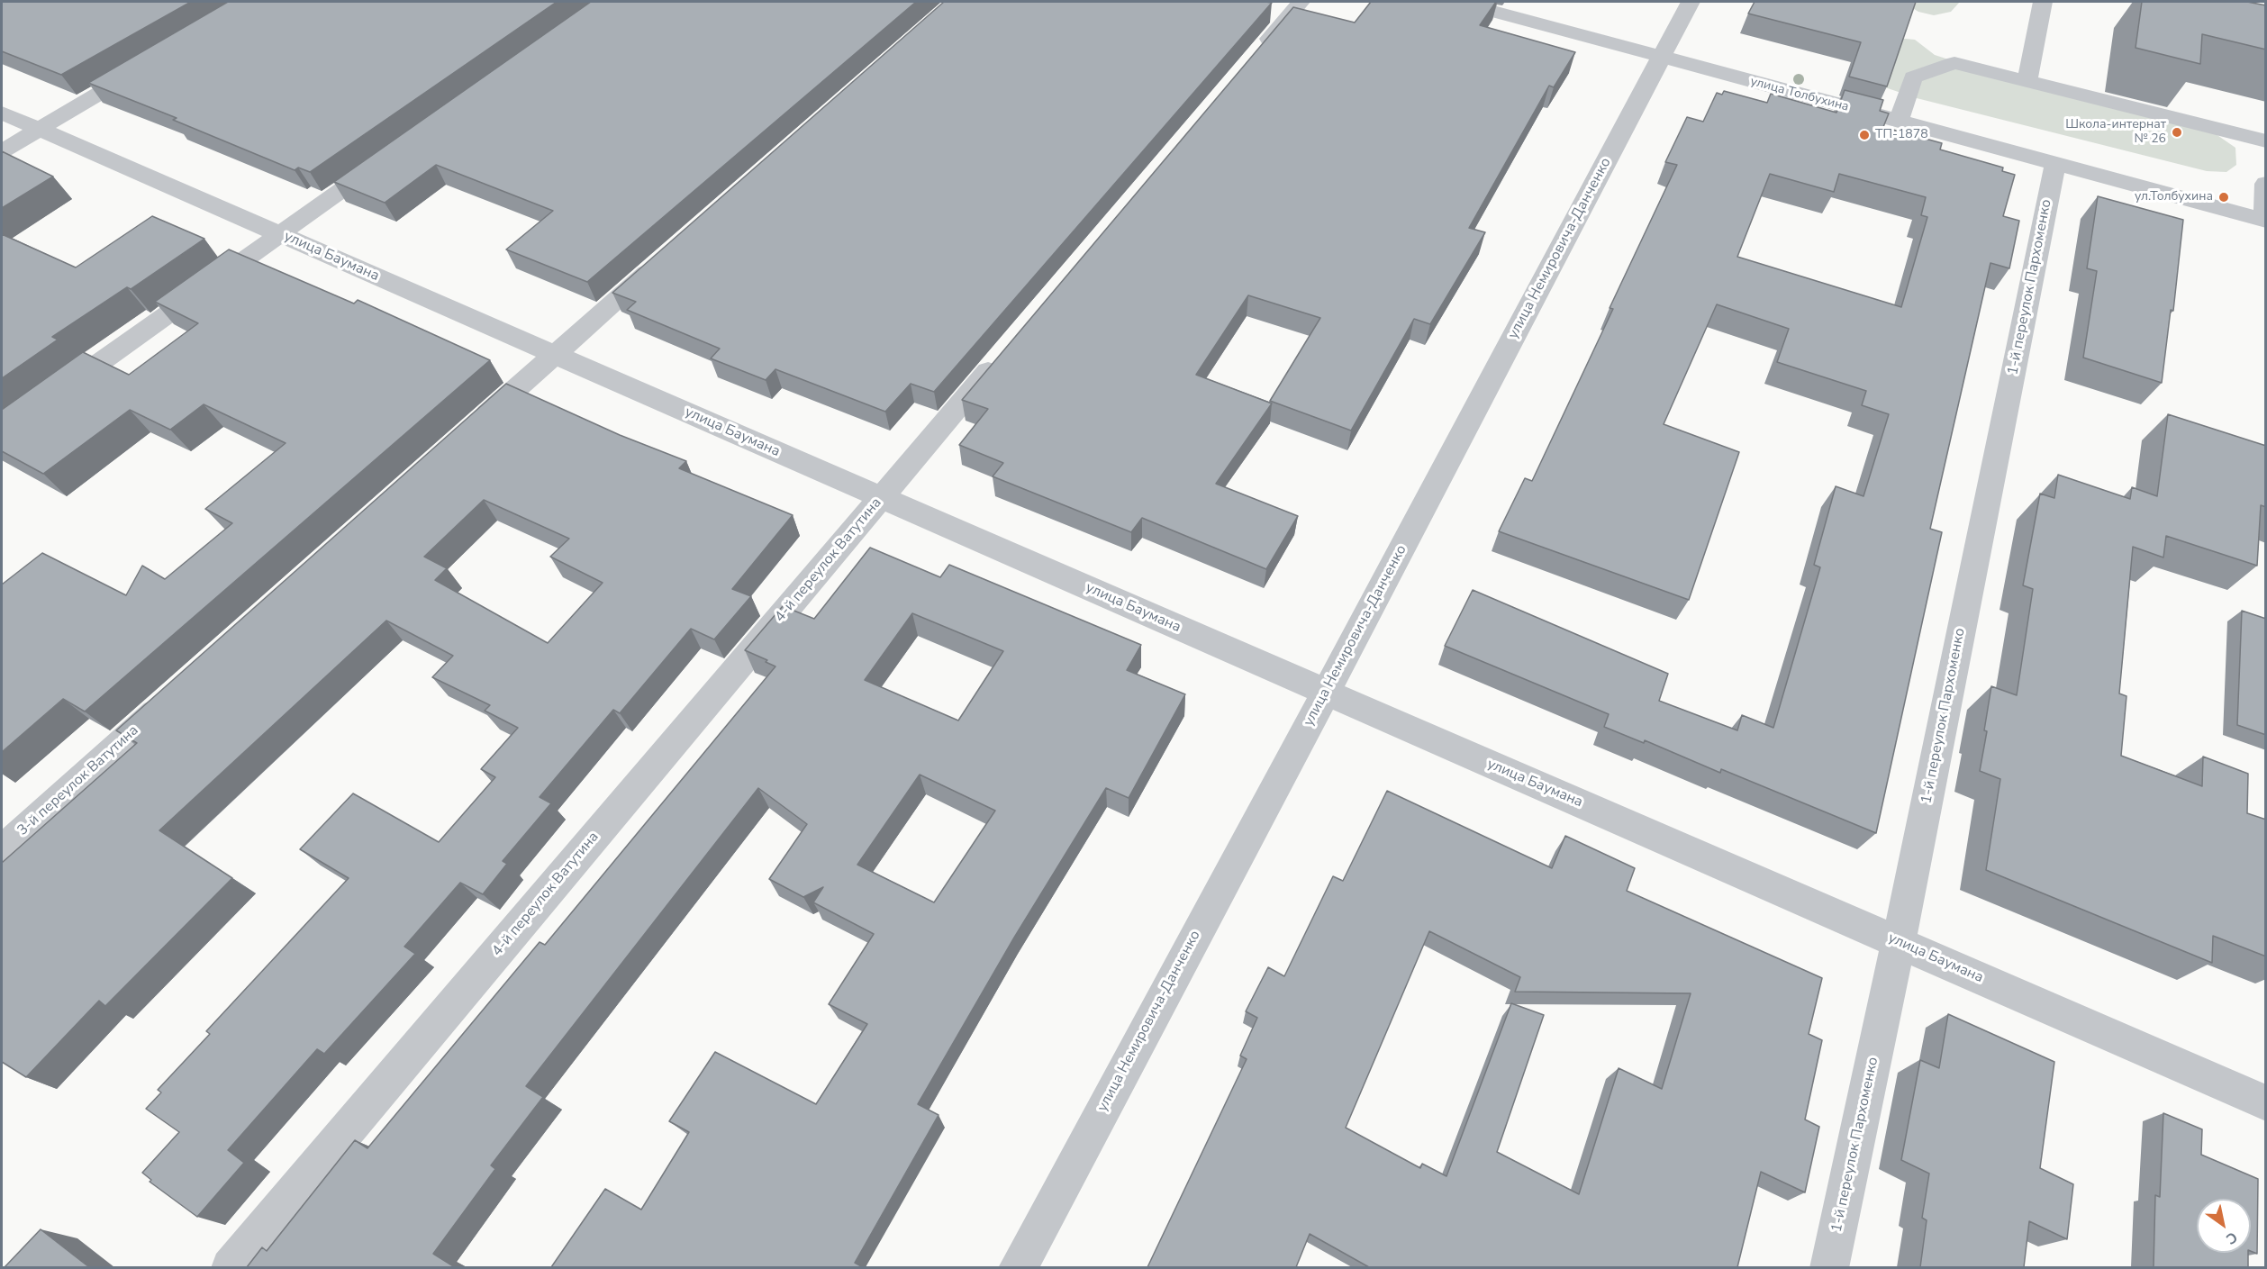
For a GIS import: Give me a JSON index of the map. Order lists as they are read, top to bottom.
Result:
{
  "streets": {
    "street": [
      "улица Толбухина",
      "улица Немировича-Данченко",
      "улица Баумана",
      "1-й переулок Пархоменко",
      "4-й переулок Ватутина",
      "3-й переулок Ватутина"
    ]
  },
  "crossings": [
    ["улица Толбухина", "улица Немировича-Данченко"],
    ["улица Толбухина", "1-й переулок Пархоменко"],
    ["улица Немировича-Данченко", "улица Баумана"],
    ["улица Баумана", "1-й переулок Пархоменко"],
    ["улица Баумана", "4-й переулок Ватутина"]
  ],
  "places": ["Школа-интернат № 26", "ТП-1878", "ул.Толбухина"],
  "north": "bottom right"
}
